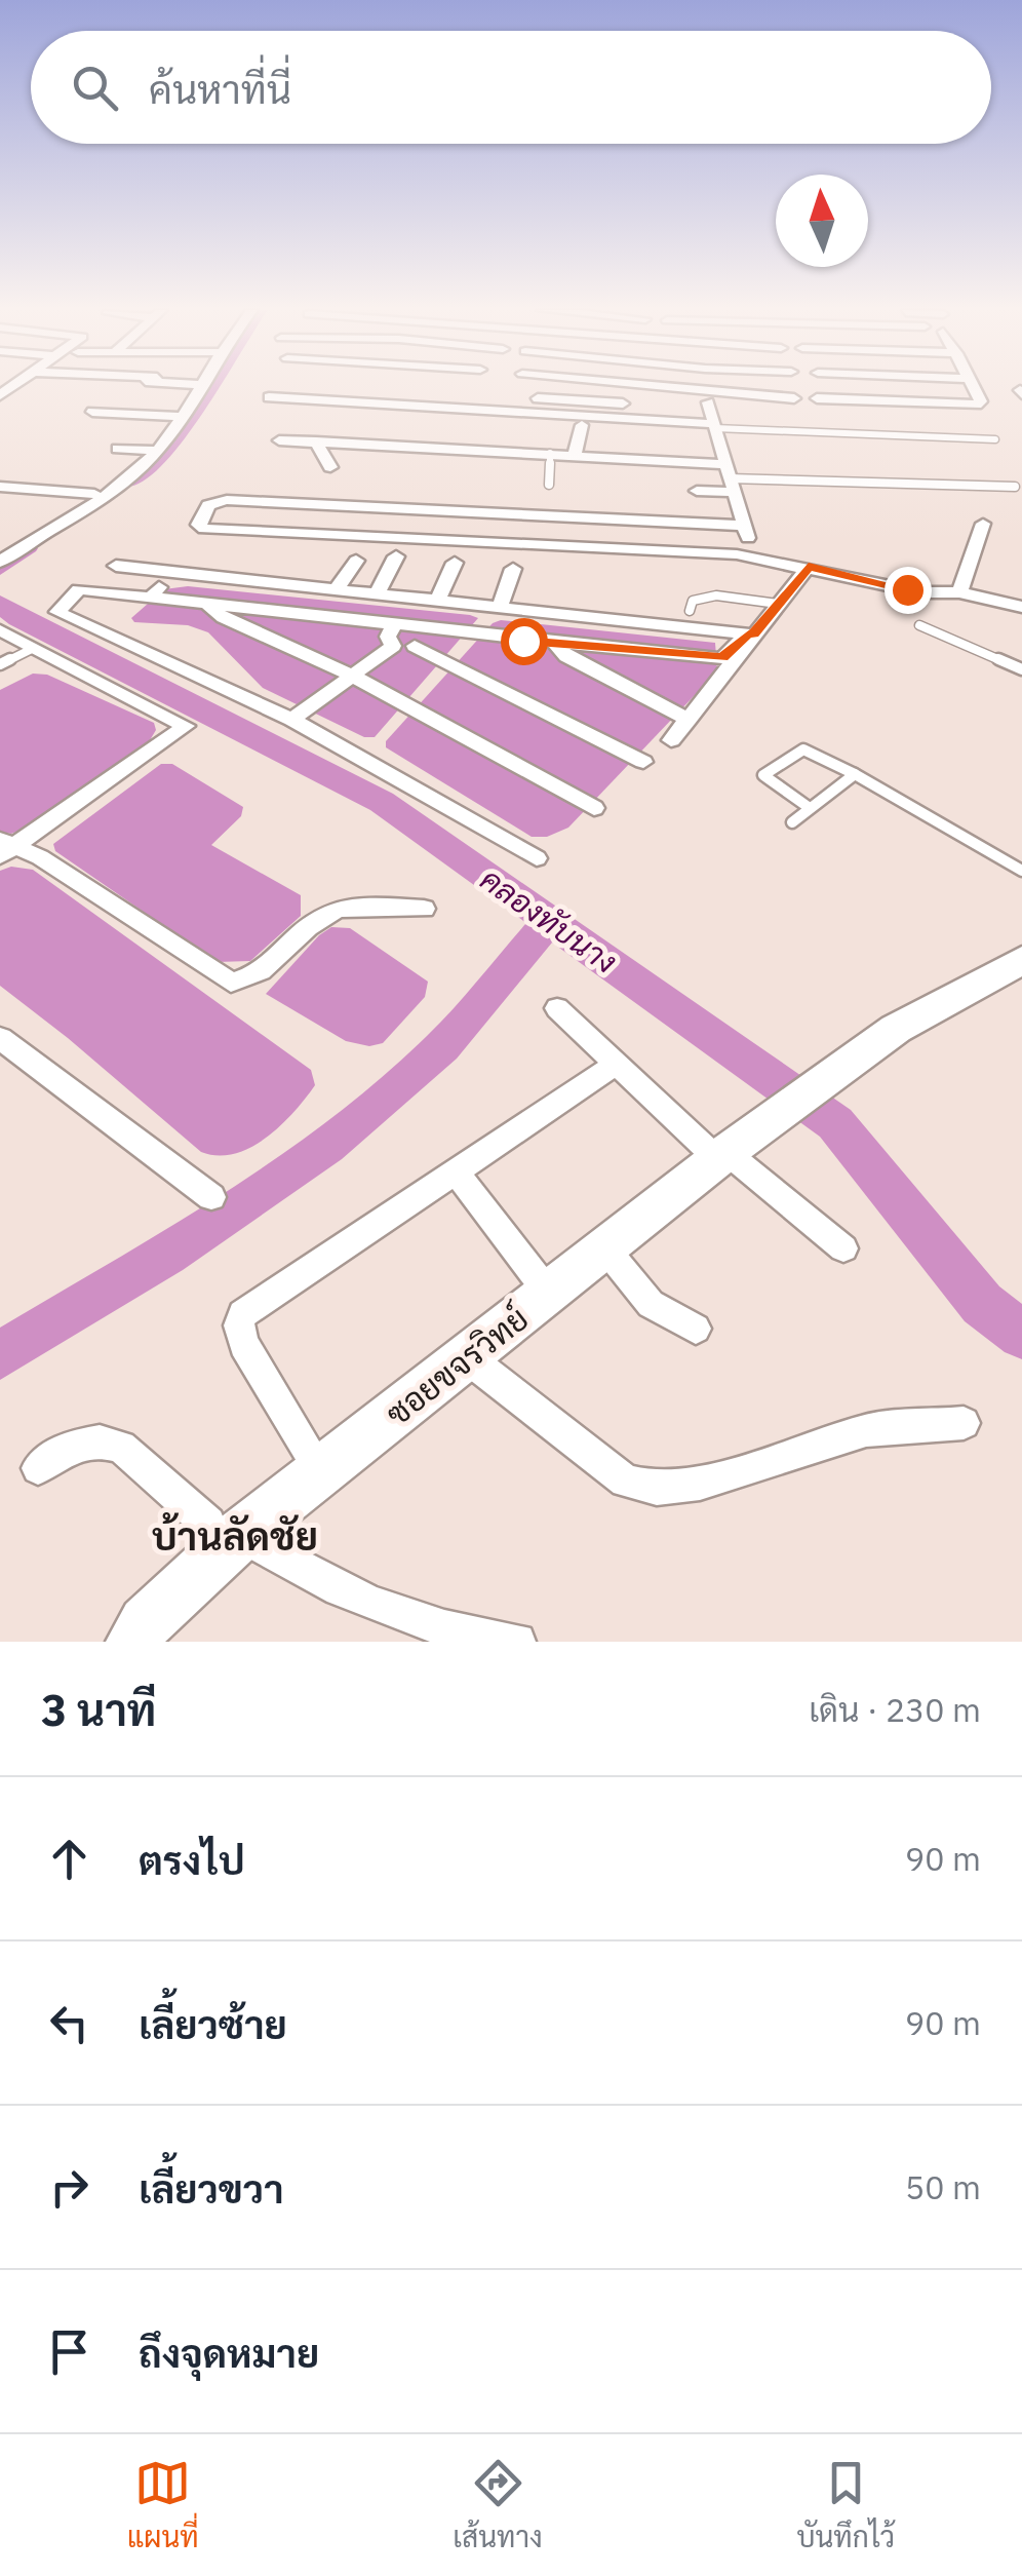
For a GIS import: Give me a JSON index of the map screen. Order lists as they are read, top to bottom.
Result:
{
  "streets": {
    "street": ["ซอยขจรวิทย์"]
  },
  "districts": ["บ้านลัดชัย"],
  "water": ["คลองทับนาง"],
  "north": "top",
  "page": {
    "search": "ค้นหาที่นี่",
    "heading": ["3 นาที", "เดิน · 230 m"],
    "list": [
      ["ตรงไป", "90 m"],
      ["เลี้ยวซ้าย", "90 m"],
      ["เลี้ยวขวา", "50 m"],
      "ถึงจุดหมาย"
    ],
    "nav": ["แผนที่", "เส้นทาง", "บันทึกไว้"]
  }
}
